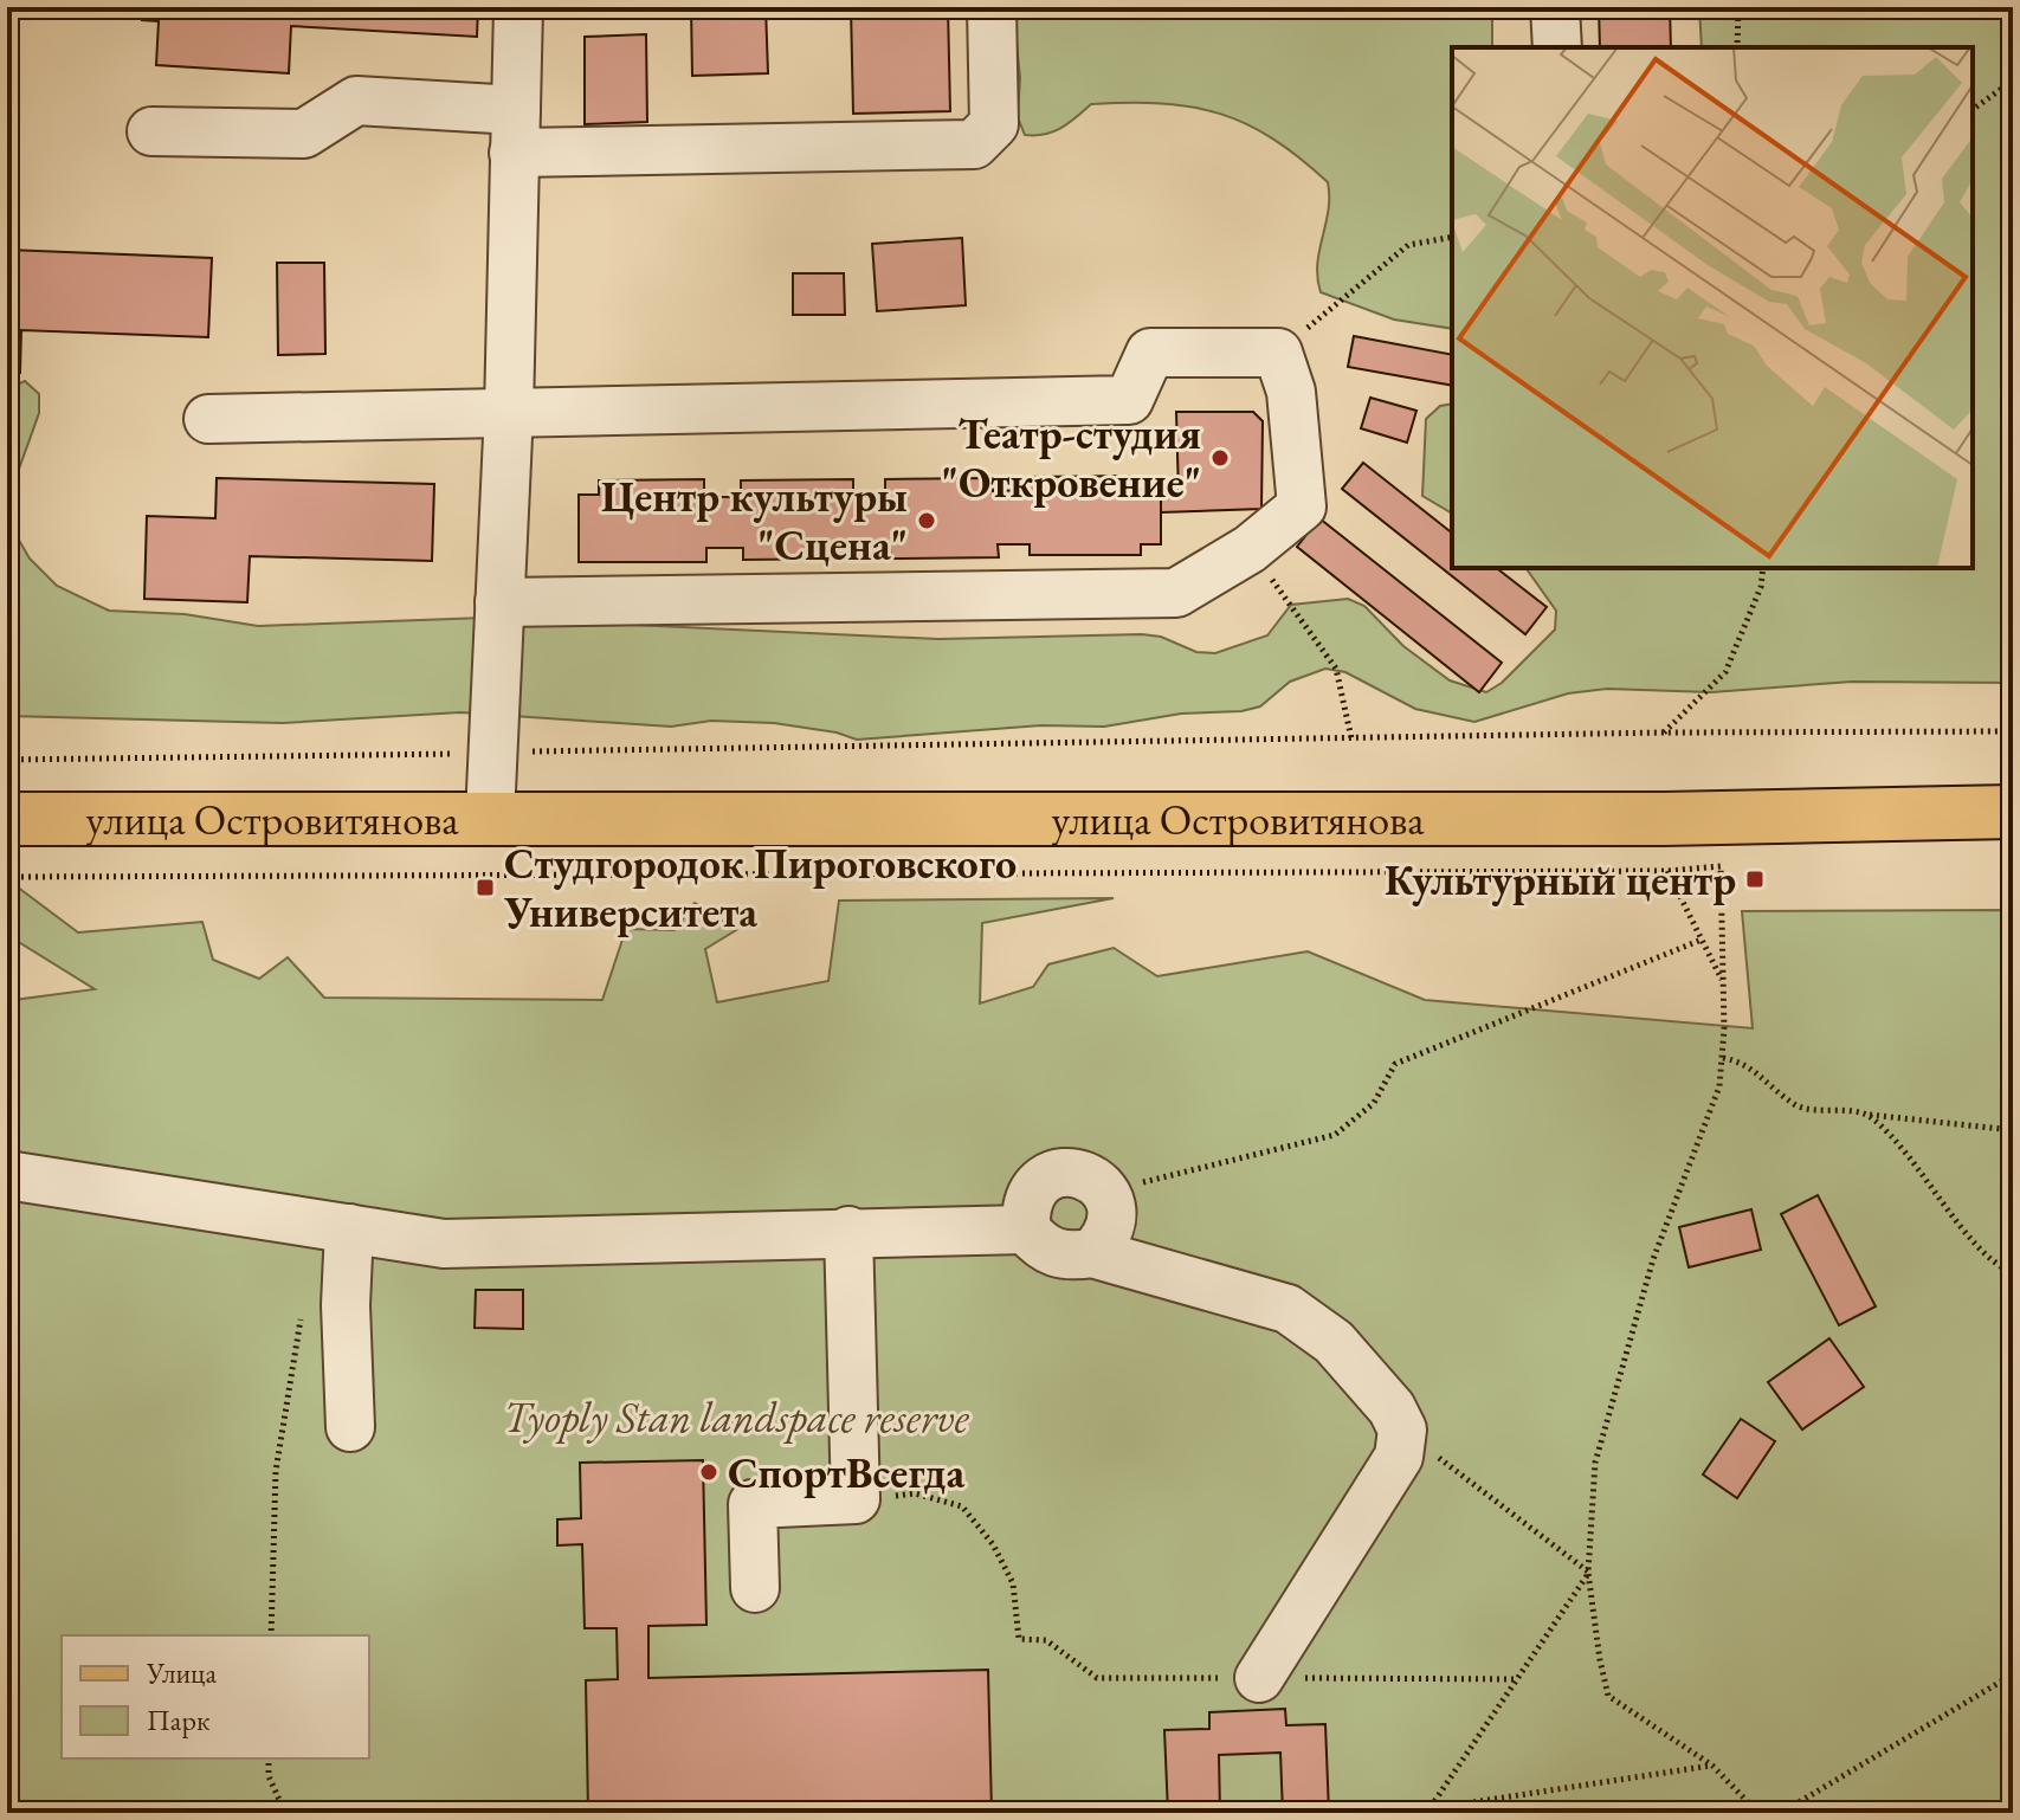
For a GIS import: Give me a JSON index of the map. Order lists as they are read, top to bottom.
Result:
{
  "streets": {
    "main road": ["улица Островитянова"]
  },
  "parks": ["Tyoply Stan landspace reserve"],
  "places": {
    "other": ["Театр-студия \"Откровение\"", "Центр культуры \"Сцена\"", "СпортВсегда"],
    "transit": ["Культурный центр", "Студгородок Пироговского Университета"]
  },
  "legend": ["Улица", "Парк"]
}
